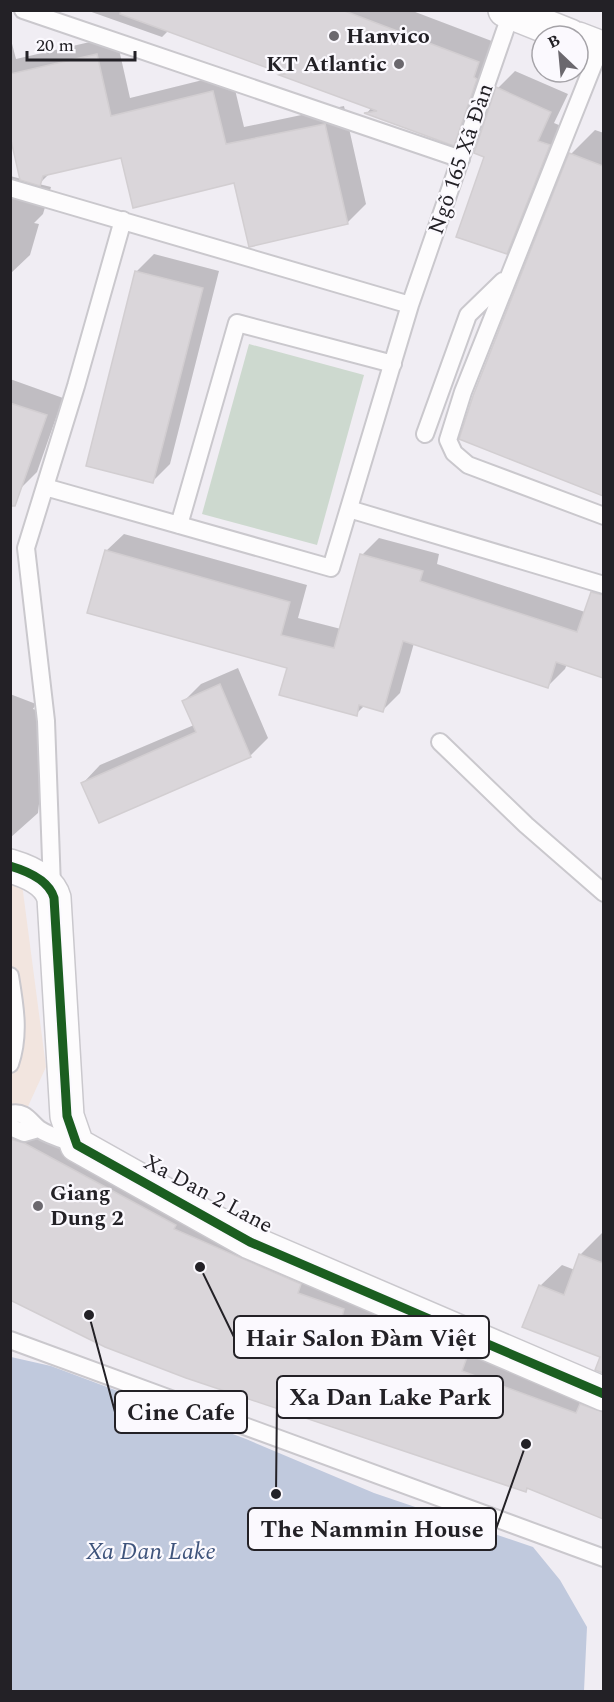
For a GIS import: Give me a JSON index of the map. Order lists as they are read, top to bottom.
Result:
{
  "streets": {
    "street": ["Xa Dan 2 Lane"],
    "lane": ["Ngõ 165 Xã Đàn"]
  },
  "water": ["Xa Dan Lake"],
  "places": [
    "Hanvico",
    "KT Atlantic",
    "Giang Dung 2",
    "Hair Salon Đàm Việt",
    "Cine Cafe",
    "The Nammin House",
    "Xa Dan Lake Park"
  ],
  "scale_bar": "20 m",
  "north": "top left"
}
